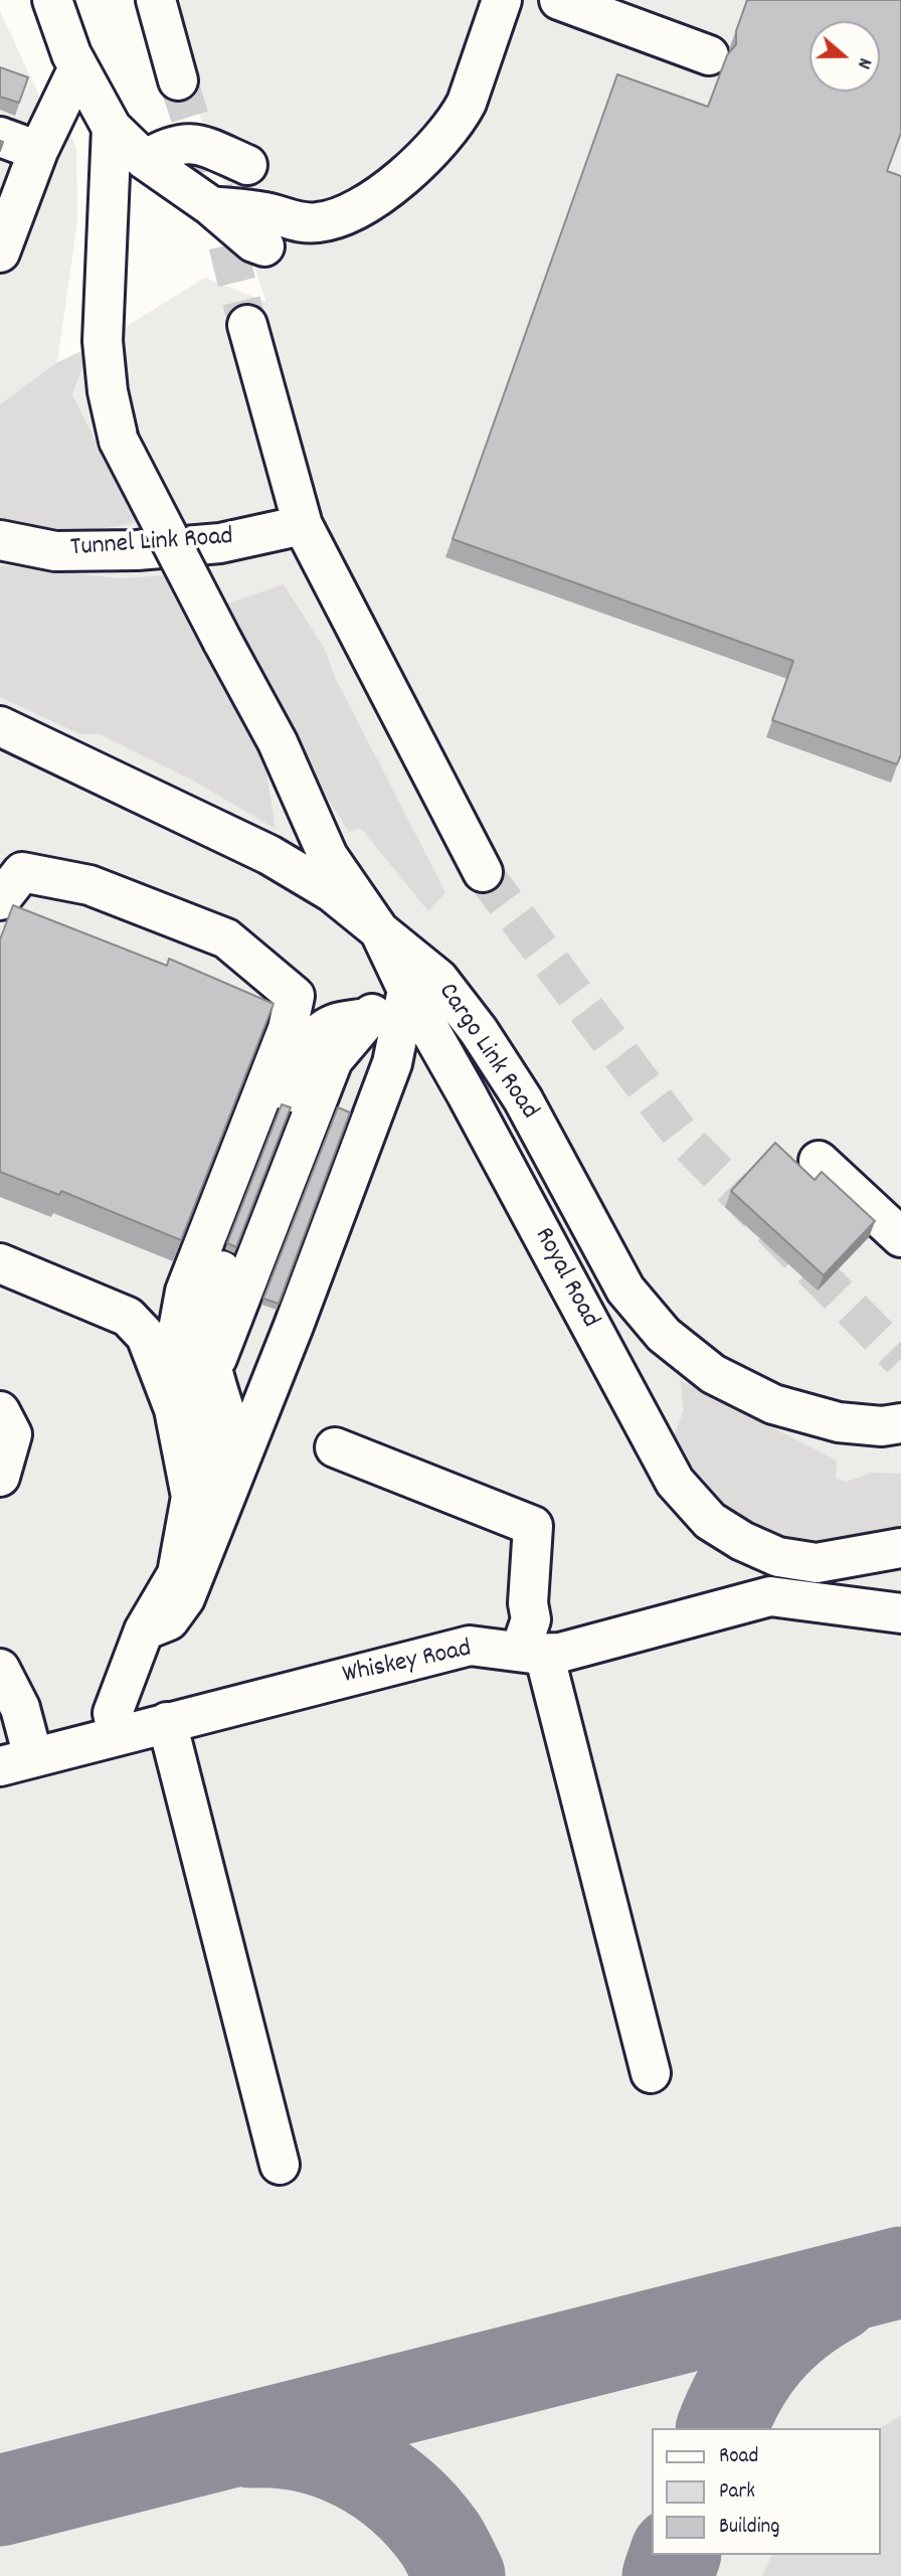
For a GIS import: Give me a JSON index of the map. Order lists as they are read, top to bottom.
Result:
{
  "streets": {
    "lane": [
      "Tunnel Link Road",
      "Cargo Link Road",
      "Royal Road",
      "Whiskey Road"
    ]
  },
  "crossings": [
    ["Cargo Link Road", "Royal Road"]
  ],
  "legend": ["Road", "Park", "Building"],
  "north": "right"
}
